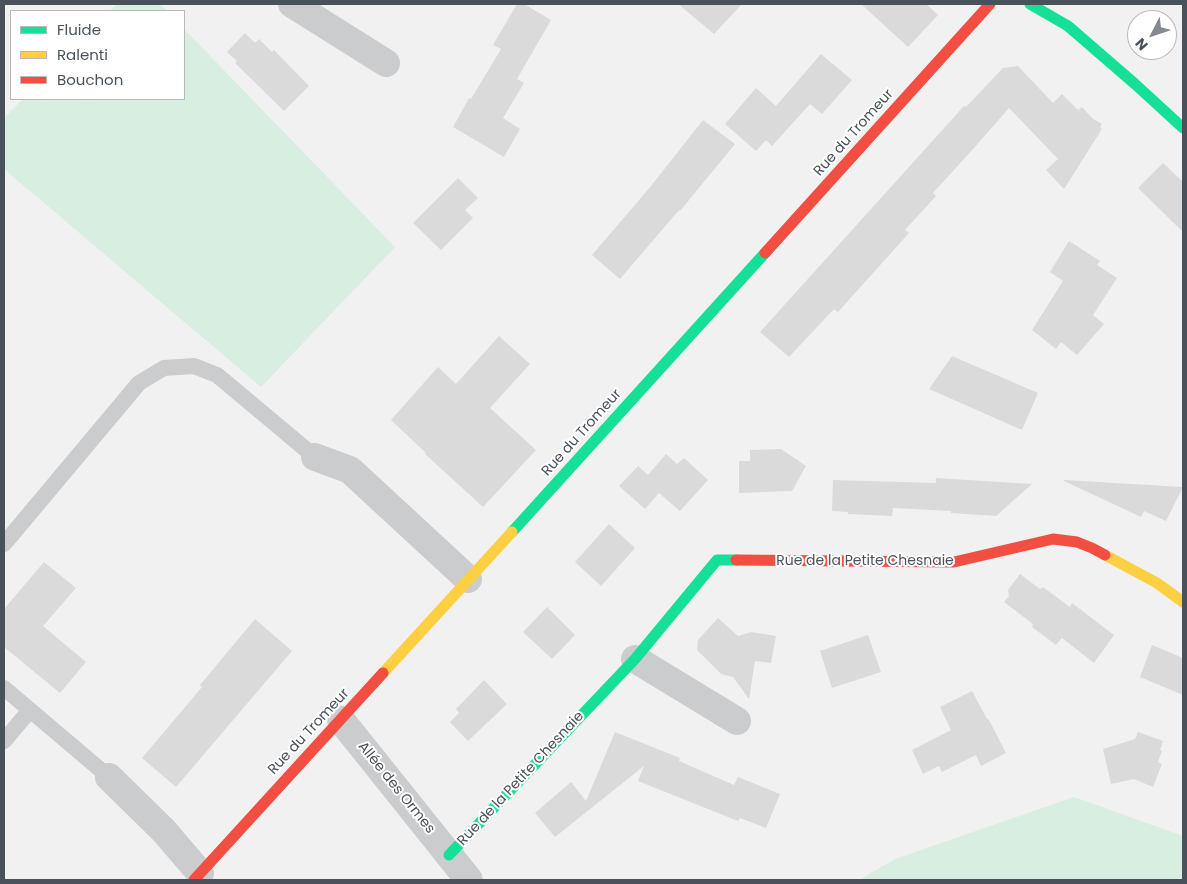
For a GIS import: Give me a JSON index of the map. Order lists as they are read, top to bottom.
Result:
{
  "streets": {
    "main road": ["Rue du Tromeur", "Rue de la Petite Chesnaie"],
    "street": ["Allée des Ormes"]
  },
  "crossings": [
    ["Rue du Tromeur", "Allée des Ormes"],
    ["Rue de la Petite Chesnaie", "Allée des Ormes"]
  ],
  "legend": ["Fluide", "Ralenti", "Bouchon"],
  "north": "bottom left"
}
